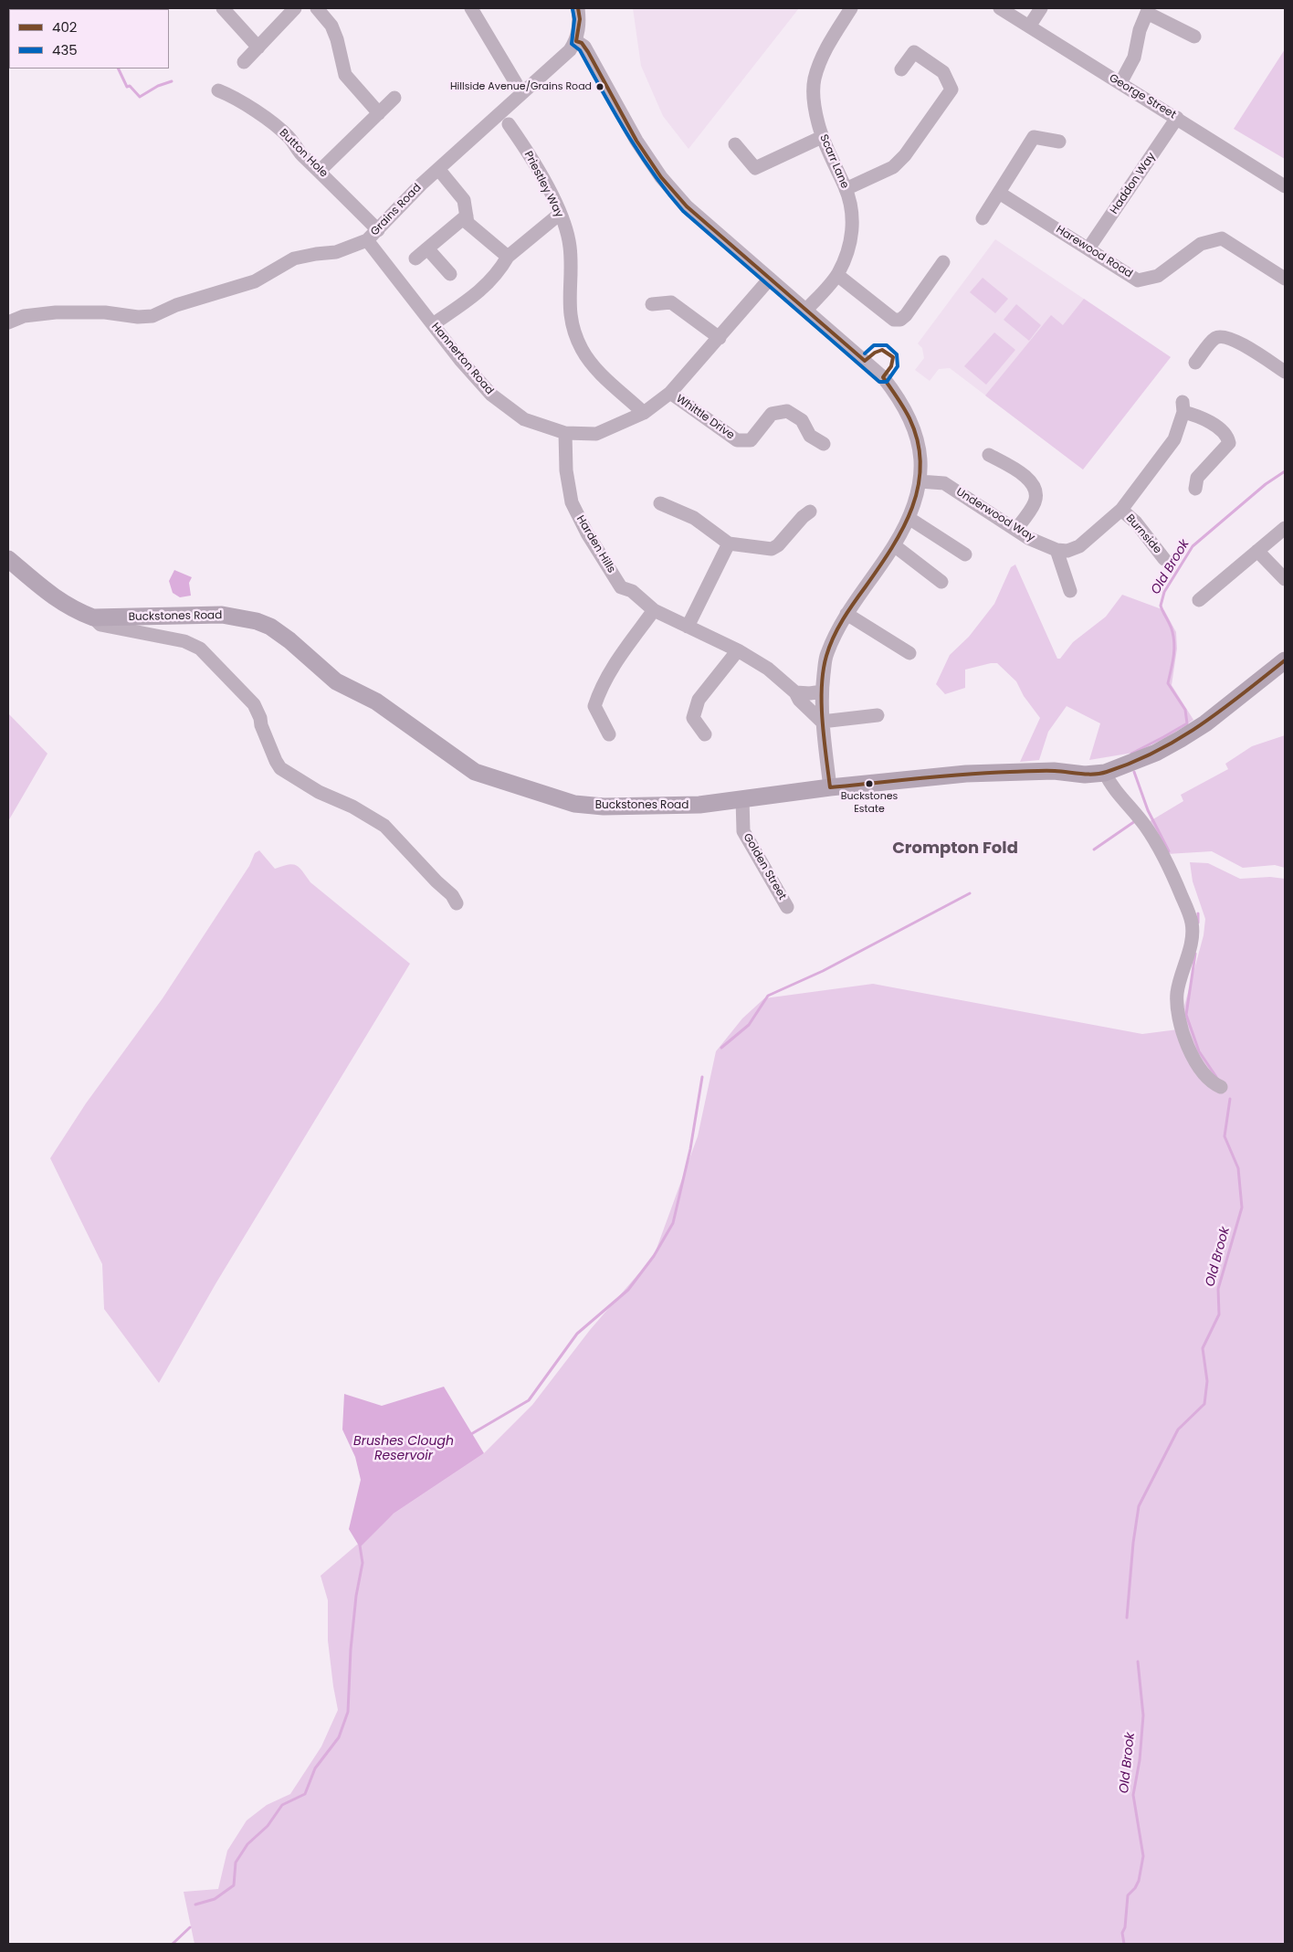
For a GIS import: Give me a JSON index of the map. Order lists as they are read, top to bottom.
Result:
{
  "streets": {
    "main road": ["Buckstones Road"],
    "street": [
      "George Street",
      "Button Hole",
      "Scarr Lane",
      "Haddon Way",
      "Priestley Way",
      "Grains Road",
      "Harewood Road",
      "Hannerton Road",
      "Whittle Drive",
      "Underwood Way",
      "Burnside",
      "Harden Hills",
      "Golden Street"
    ]
  },
  "crossings": [
    ["George Street", "Haddon Way"],
    ["Button Hole", "Grains Road"],
    ["Haddon Way", "Harewood Road"],
    ["Priestley Way", "Hannerton Road"],
    ["Grains Road", "Hannerton Road"],
    ["Hannerton Road", "Whittle Drive"],
    ["Hannerton Road", "Harden Hills"],
    ["Buckstones Road", "Golden Street"]
  ],
  "districts": ["Crompton Fold"],
  "water": ["Old Brook", "Brushes Clough Reservoir"],
  "places": ["Hillside Avenue/Grains Road", "Buckstones Estate"],
  "lines": ["transit line 402", "transit line 435"],
  "legend": ["402", "435"]
}
